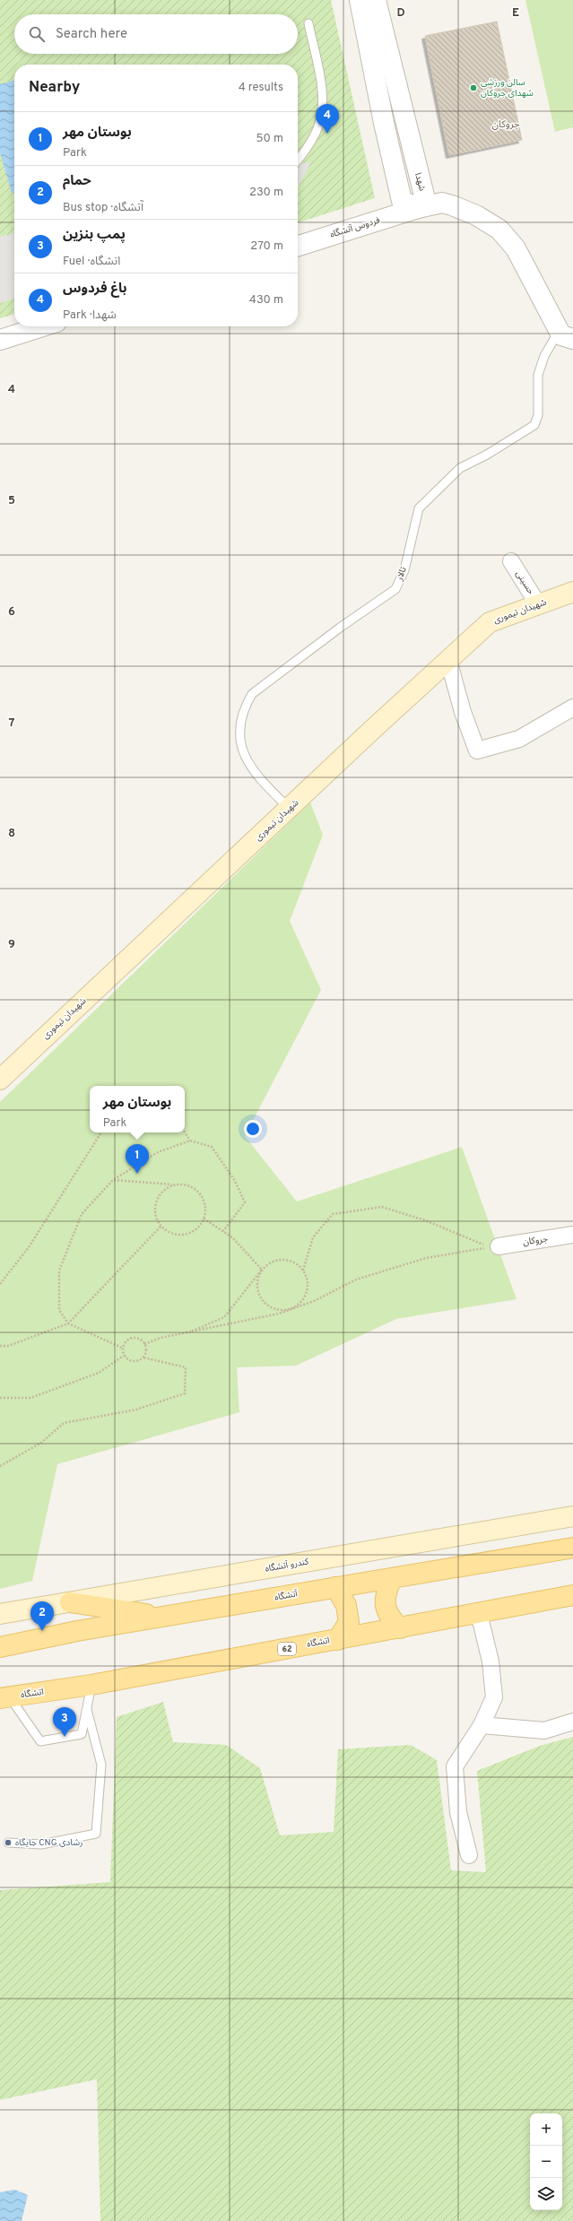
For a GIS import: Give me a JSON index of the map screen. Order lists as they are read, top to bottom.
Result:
{
  "streets": {
    "main road": [
      "شهیدان تیموری",
      "کندرو آتشگاه",
      "آتشگاه",
      "اتشگاه",
      "62"
    ],
    "street": [
      "شهدا",
      "فردوس آتشگاه",
      "حسینی",
      "جروکان"
    ],
    "lane": ["تالار"]
  },
  "crossings": [
    ["شهدا", "فردوس آتشگاه"],
    ["فردوس آتشگاه", "تالار"],
    ["تالار", "شهیدان تیموری"],
    ["حسینی", "شهیدان تیموری"]
  ],
  "districts": ["جروکان"],
  "places": ["سالن ورزشی شهدای جروکان", "جایگاه CNG رشادی"],
  "page": {
    "search": "Search here",
    "heading": ["Nearby", "4 results"],
    "pins": [
      "4",
      "1",
      "2",
      "3"
    ],
    "list": [
      {
        "mark": "1",
        "name": "بوستان مهر",
        "note": "Park",
        "value": "50 m"
      },
      {
        "mark": "2",
        "name": "حمام",
        "note": "Bus stop · آتشگاه",
        "value": "230 m"
      },
      {
        "mark": "3",
        "name": "پمپ بنزین",
        "note": "Fuel · اتشگاه",
        "value": "270 m"
      },
      {
        "mark": "4",
        "name": "باغ فردوس",
        "note": "Park · شهدا",
        "value": "430 m"
      }
    ],
    "popup": ["بوستان مهر", "Park"],
    "map_buttons": ["+", "−"]
  },
  "grid": {
    "columns": ["D", "E"],
    "rows": [
      "4",
      "5",
      "6",
      "7",
      "8",
      "9"
    ]
  }
}
